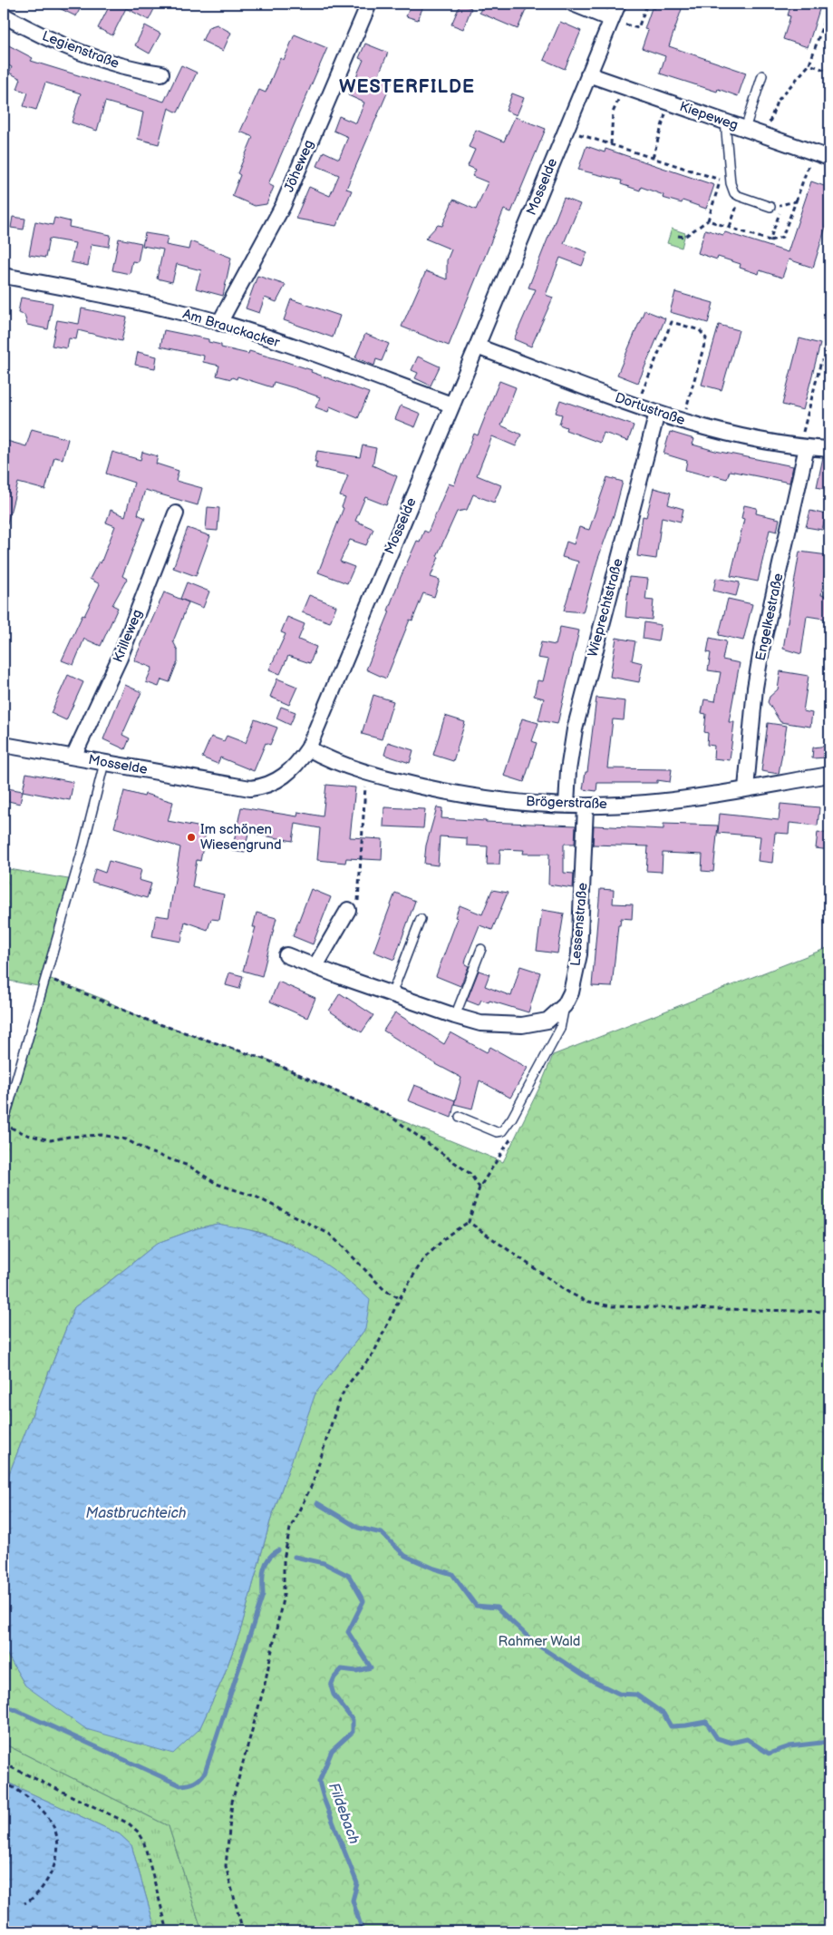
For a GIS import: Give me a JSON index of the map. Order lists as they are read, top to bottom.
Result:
{
  "streets": {
    "street": [
      "Legienstraße",
      "Kiepeweg",
      "Jöheweg",
      "Mosselde",
      "Am Brauckacker",
      "Dortustraße",
      "Wieprechtstraße",
      "Engelkestraße",
      "Krilleweg",
      "Brögerstraße",
      "Lessenstraße"
    ]
  },
  "crossings": [
    ["Kiepeweg", "Mosselde"],
    ["Jöheweg", "Am Brauckacker"],
    ["Mosselde", "Am Brauckacker"],
    ["Mosselde", "Dortustraße"],
    ["Mosselde", "Krilleweg"],
    ["Mosselde", "Brögerstraße"],
    ["Dortustraße", "Wieprechtstraße"],
    ["Dortustraße", "Engelkestraße"],
    ["Wieprechtstraße", "Brögerstraße"],
    ["Engelkestraße", "Brögerstraße"],
    ["Brögerstraße", "Lessenstraße"]
  ],
  "districts": ["WESTERFILDE"],
  "water": ["Mastbruchteich", "Fildebach"],
  "parks": ["Rahmer Wald"],
  "places": ["Im schönen Wiesengrund"]
}
